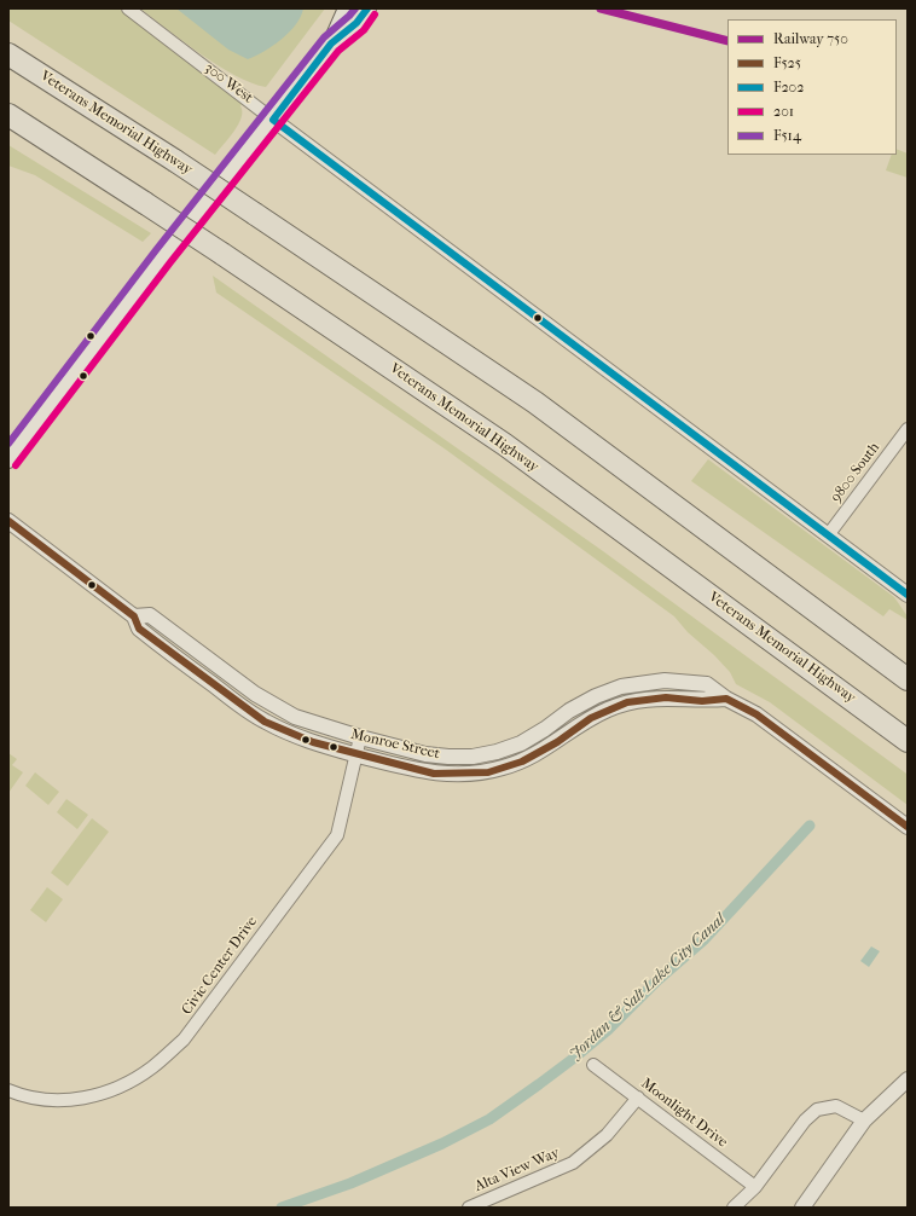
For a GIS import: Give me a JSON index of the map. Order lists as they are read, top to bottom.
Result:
{
  "streets": {
    "highway": ["Veterans Memorial Highway"],
    "street": [
      "300 West",
      "9800 South",
      "Monroe Street",
      "Civic Center Drive",
      "Moonlight Drive",
      "Alta View Way"
    ]
  },
  "crossings": [
    ["300 West", "9800 South"],
    ["Monroe Street", "Civic Center Drive"],
    ["Moonlight Drive", "Alta View Way"]
  ],
  "water": ["Jordan & Salt Lake City Canal"],
  "lines": [
    "rail line 750",
    "transit line F202",
    "transit line F514",
    "transit line 201",
    "transit line F525"
  ],
  "legend": [
    "Railway 750",
    "F525",
    "F202",
    "201",
    "F514"
  ]
}
